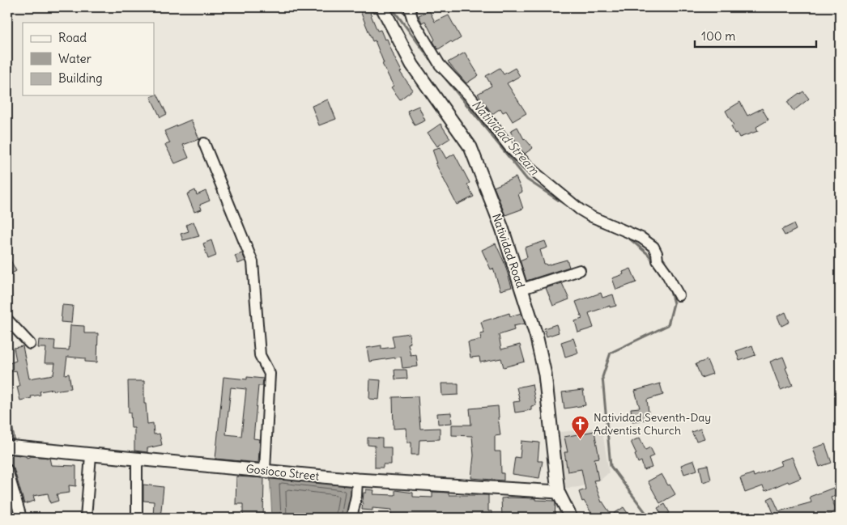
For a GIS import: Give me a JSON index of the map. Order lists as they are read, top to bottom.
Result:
{
  "streets": {
    "street": ["Natividad Road", "Gosioco Street"]
  },
  "crossings": [
    ["Natividad Road", "Gosioco Street"]
  ],
  "water": ["Natividad Stream"],
  "places": {
    "church": ["Natividad Seventh-Day Adventist Church"]
  },
  "legend": ["Road", "Water", "Building"],
  "scale_bar": "100 m"
}
